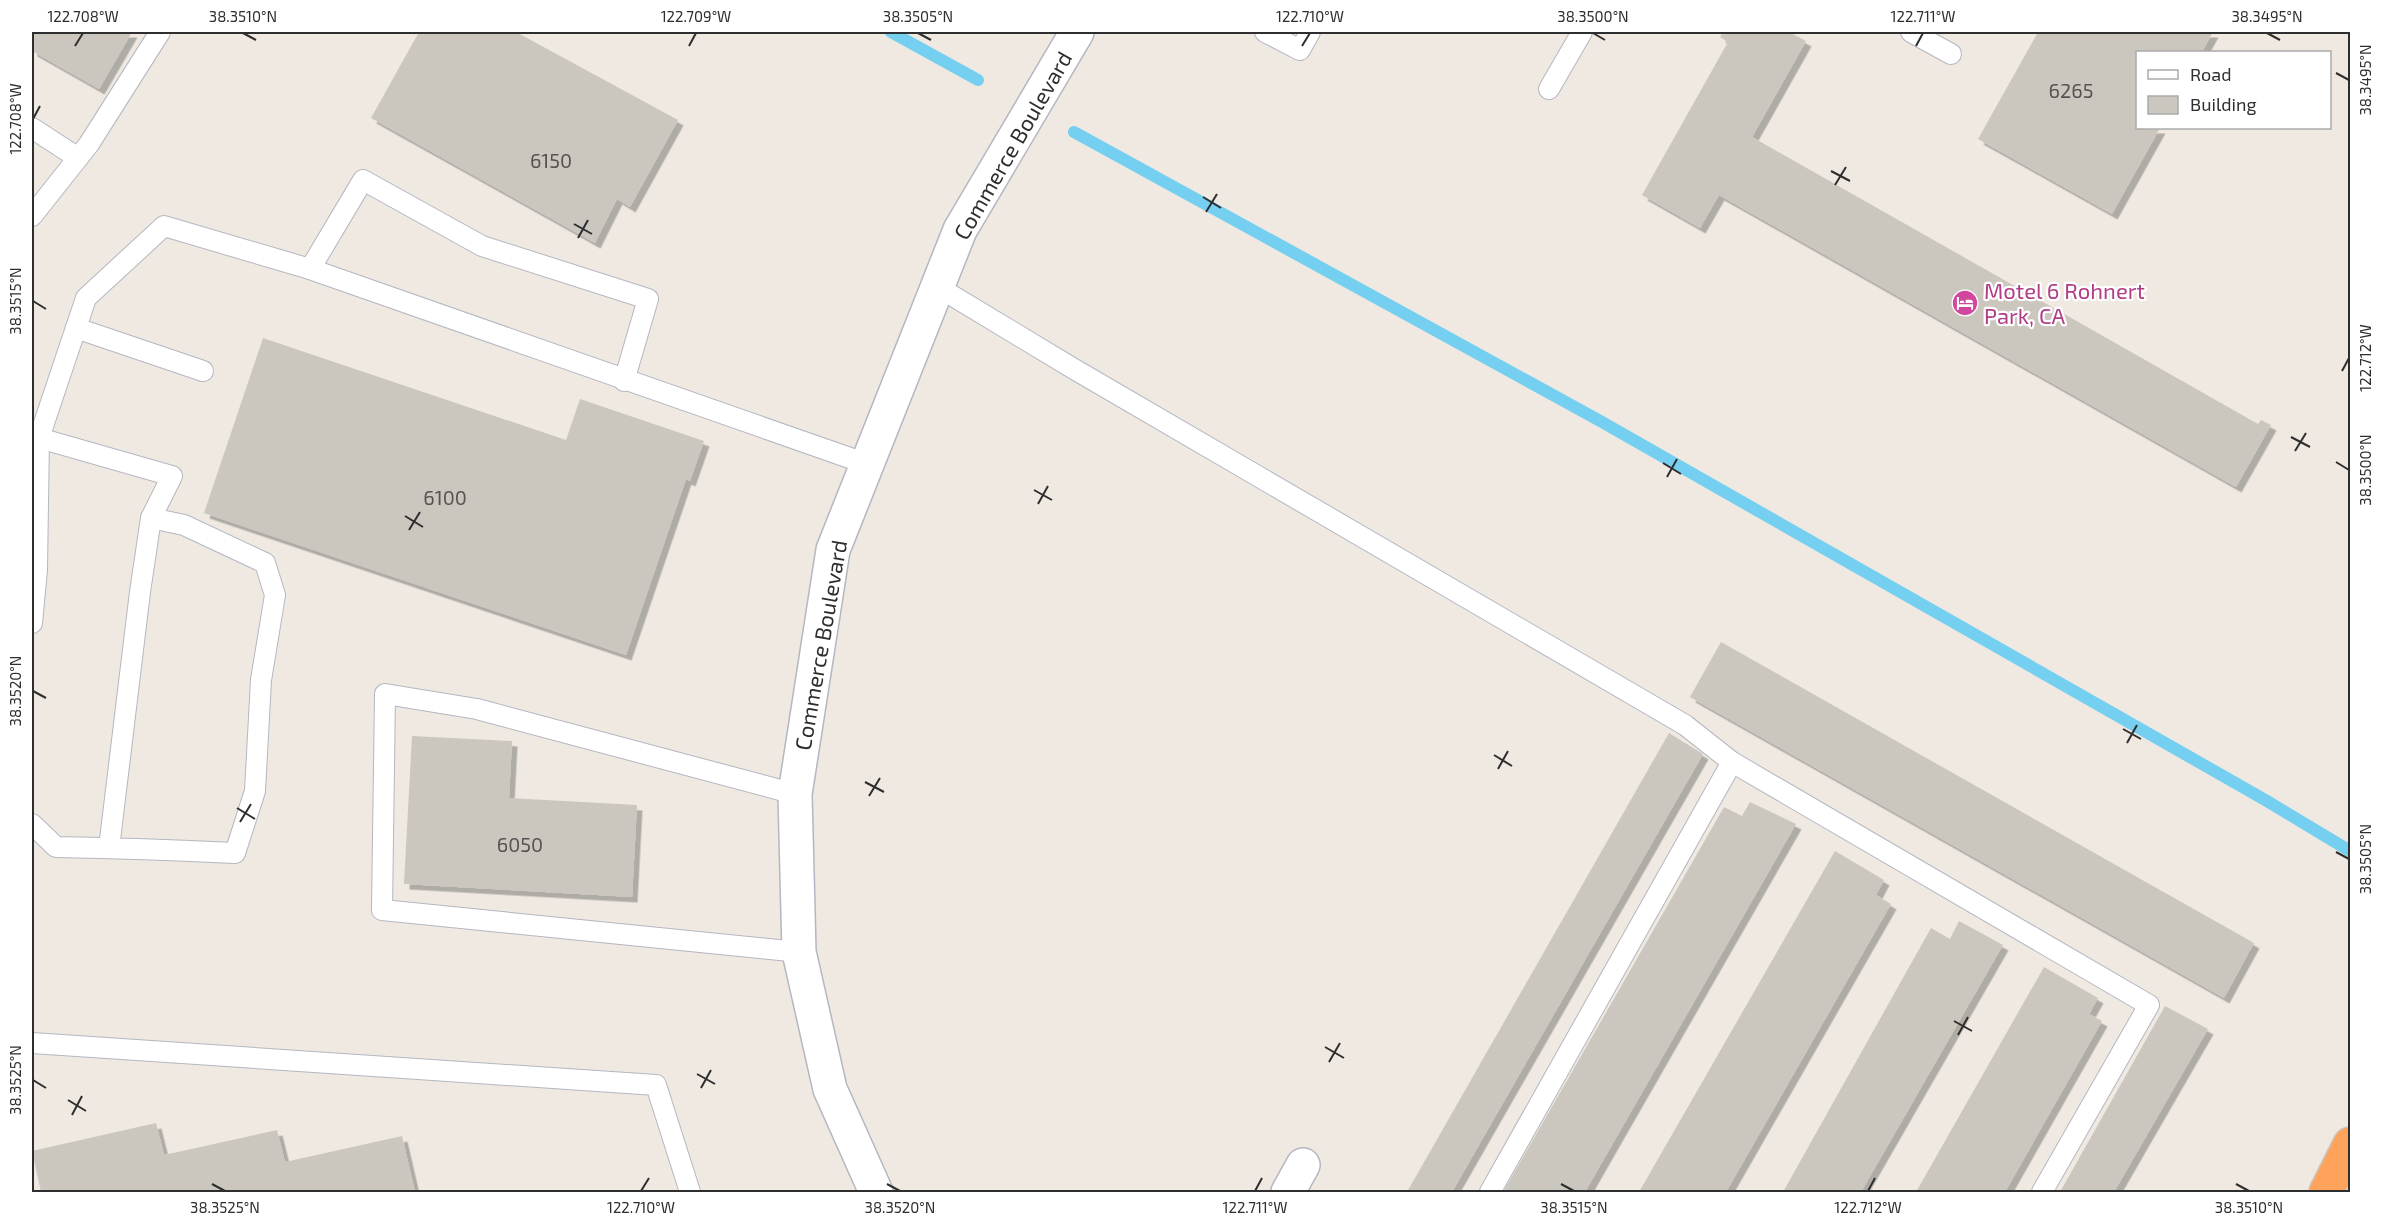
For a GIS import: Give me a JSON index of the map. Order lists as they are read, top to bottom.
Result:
{
  "streets": {
    "street": ["Commerce Boulevard"]
  },
  "places": {
    "hotel": ["Motel 6 Rohnert Park, CA"]
  },
  "house_numbers": [
    "6265",
    "6150",
    "6100",
    "6050"
  ],
  "legend": ["Road", "Building"],
  "coordinates": [
    "122.708°W",
    "38.3510°N",
    "122.709°W",
    "38.3505°N",
    "122.710°W",
    "38.3500°N",
    "122.711°W",
    "38.3495°N",
    "38.3515°N",
    "122.712°W",
    "38.3520°N",
    "38.3525°N"
  ]
}
